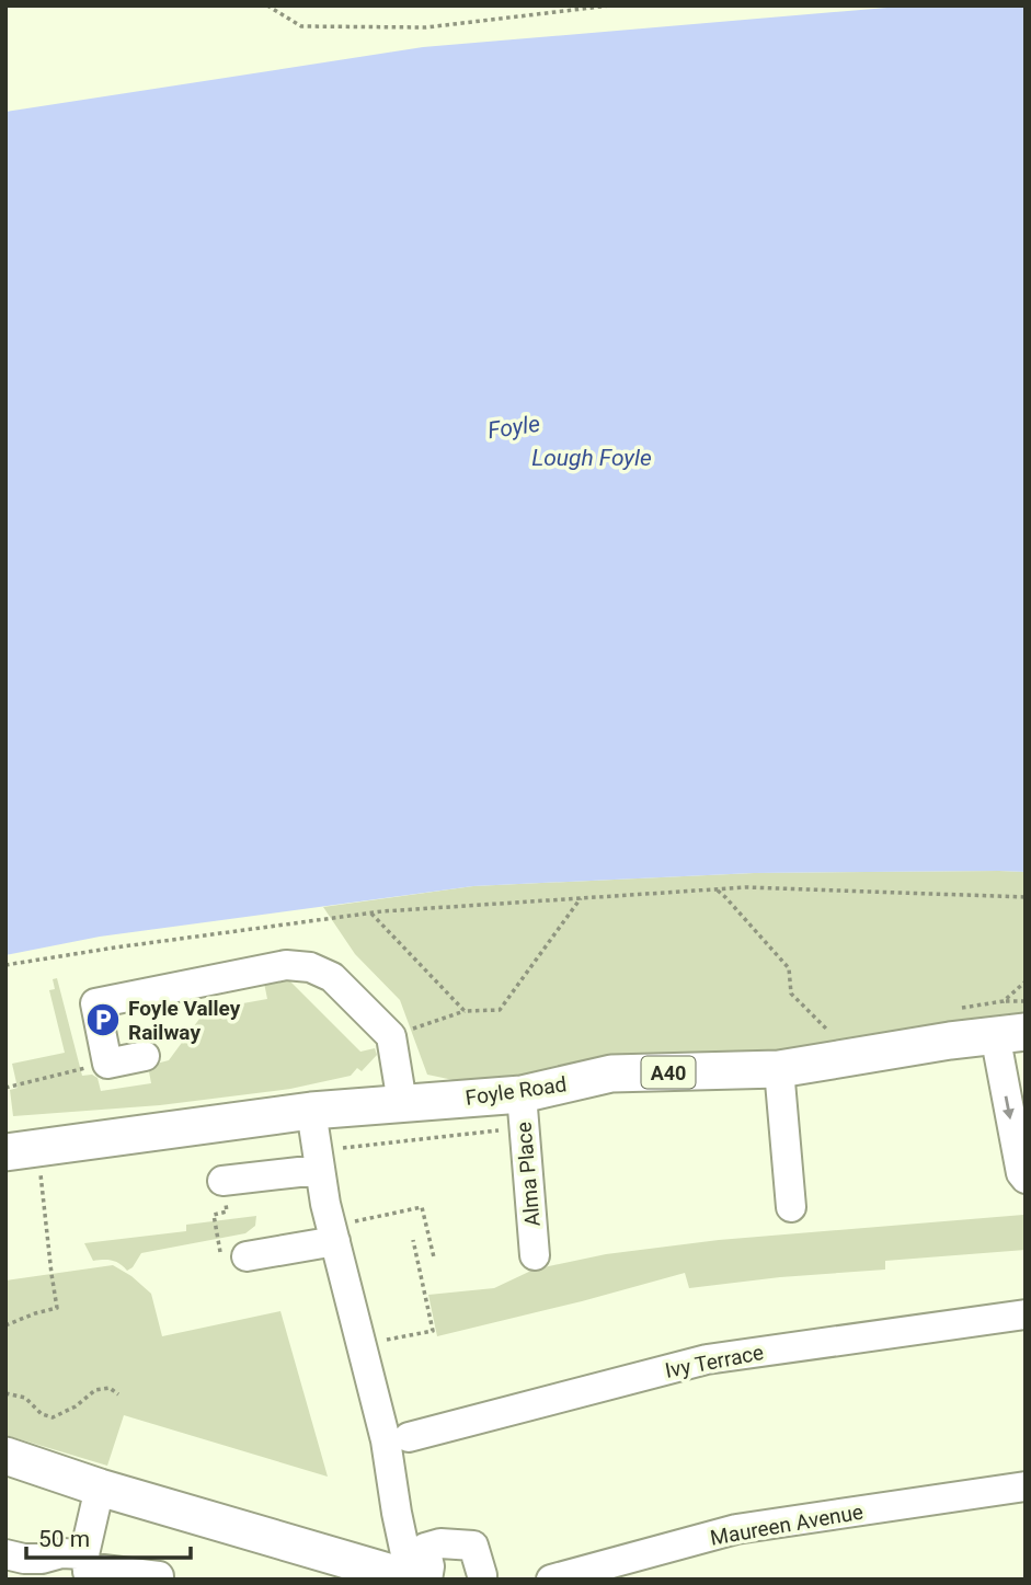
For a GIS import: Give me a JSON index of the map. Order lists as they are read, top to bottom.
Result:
{
  "streets": {
    "main road": ["A40", "Foyle Road"],
    "street": ["Alma Place", "Ivy Terrace", "Maureen Avenue"]
  },
  "crossings": [
    ["Foyle Road", "Alma Place"]
  ],
  "water": ["Foyle", "Lough Foyle"],
  "places": {
    "parking": ["Foyle Valley Railway"]
  },
  "scale_bar": "50 m"
}
